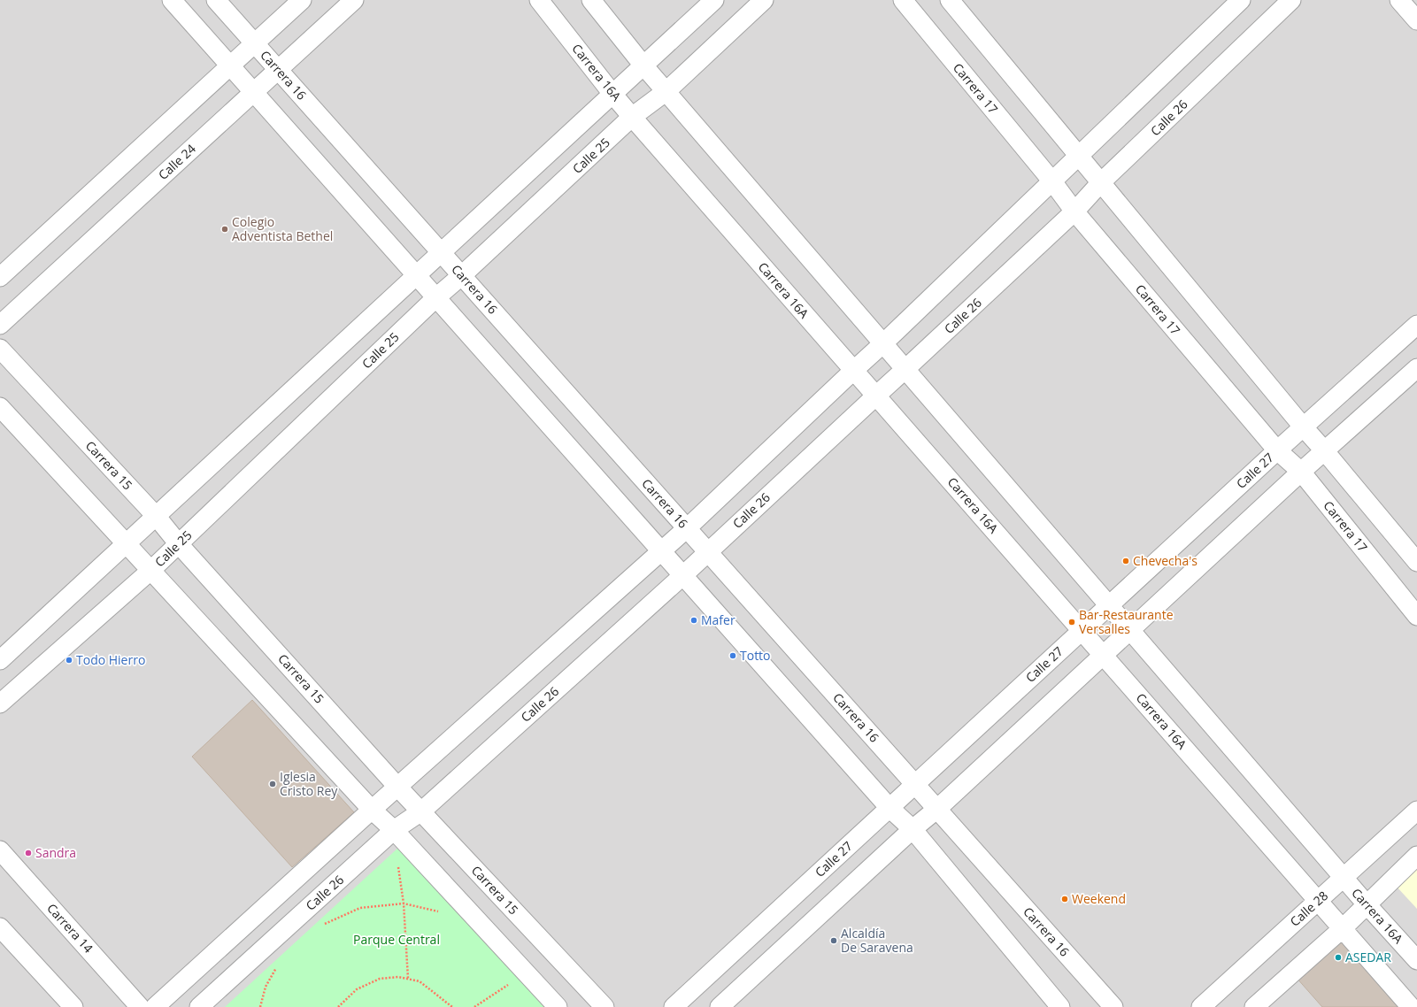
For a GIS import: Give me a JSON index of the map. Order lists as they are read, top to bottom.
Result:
{
  "streets": {
    "street": [
      "Carrera 16A",
      "Carrera 16",
      "Carrera 17",
      "Calle 26",
      "Calle 25",
      "Calle 24",
      "Carrera 15",
      "Calle 27",
      "Calle 28",
      "Carrera 14"
    ]
  },
  "crossings": [
    ["Carrera 16A", "Calle 26"],
    ["Carrera 16A", "Calle 25"],
    ["Carrera 16A", "Calle 27"],
    ["Carrera 16A", "Calle 28"],
    ["Carrera 16", "Calle 26"],
    ["Carrera 16", "Calle 25"],
    ["Carrera 16", "Calle 24"],
    ["Carrera 16", "Calle 27"],
    ["Carrera 17", "Calle 26"],
    ["Carrera 17", "Calle 27"],
    ["Calle 26", "Carrera 15"],
    ["Calle 25", "Carrera 15"]
  ],
  "parks": ["Parque Central"],
  "places": [
    "Colegio Adventista Bethel",
    "Chevecha's",
    "Mafer",
    "Bar-Restaurante Versalles",
    "Totto",
    "Todo Hierro",
    "Iglesia Cristo Rey",
    "Sandra",
    "Weekend",
    "Alcaldía De Saravena",
    "ASEDAR"
  ]
}
